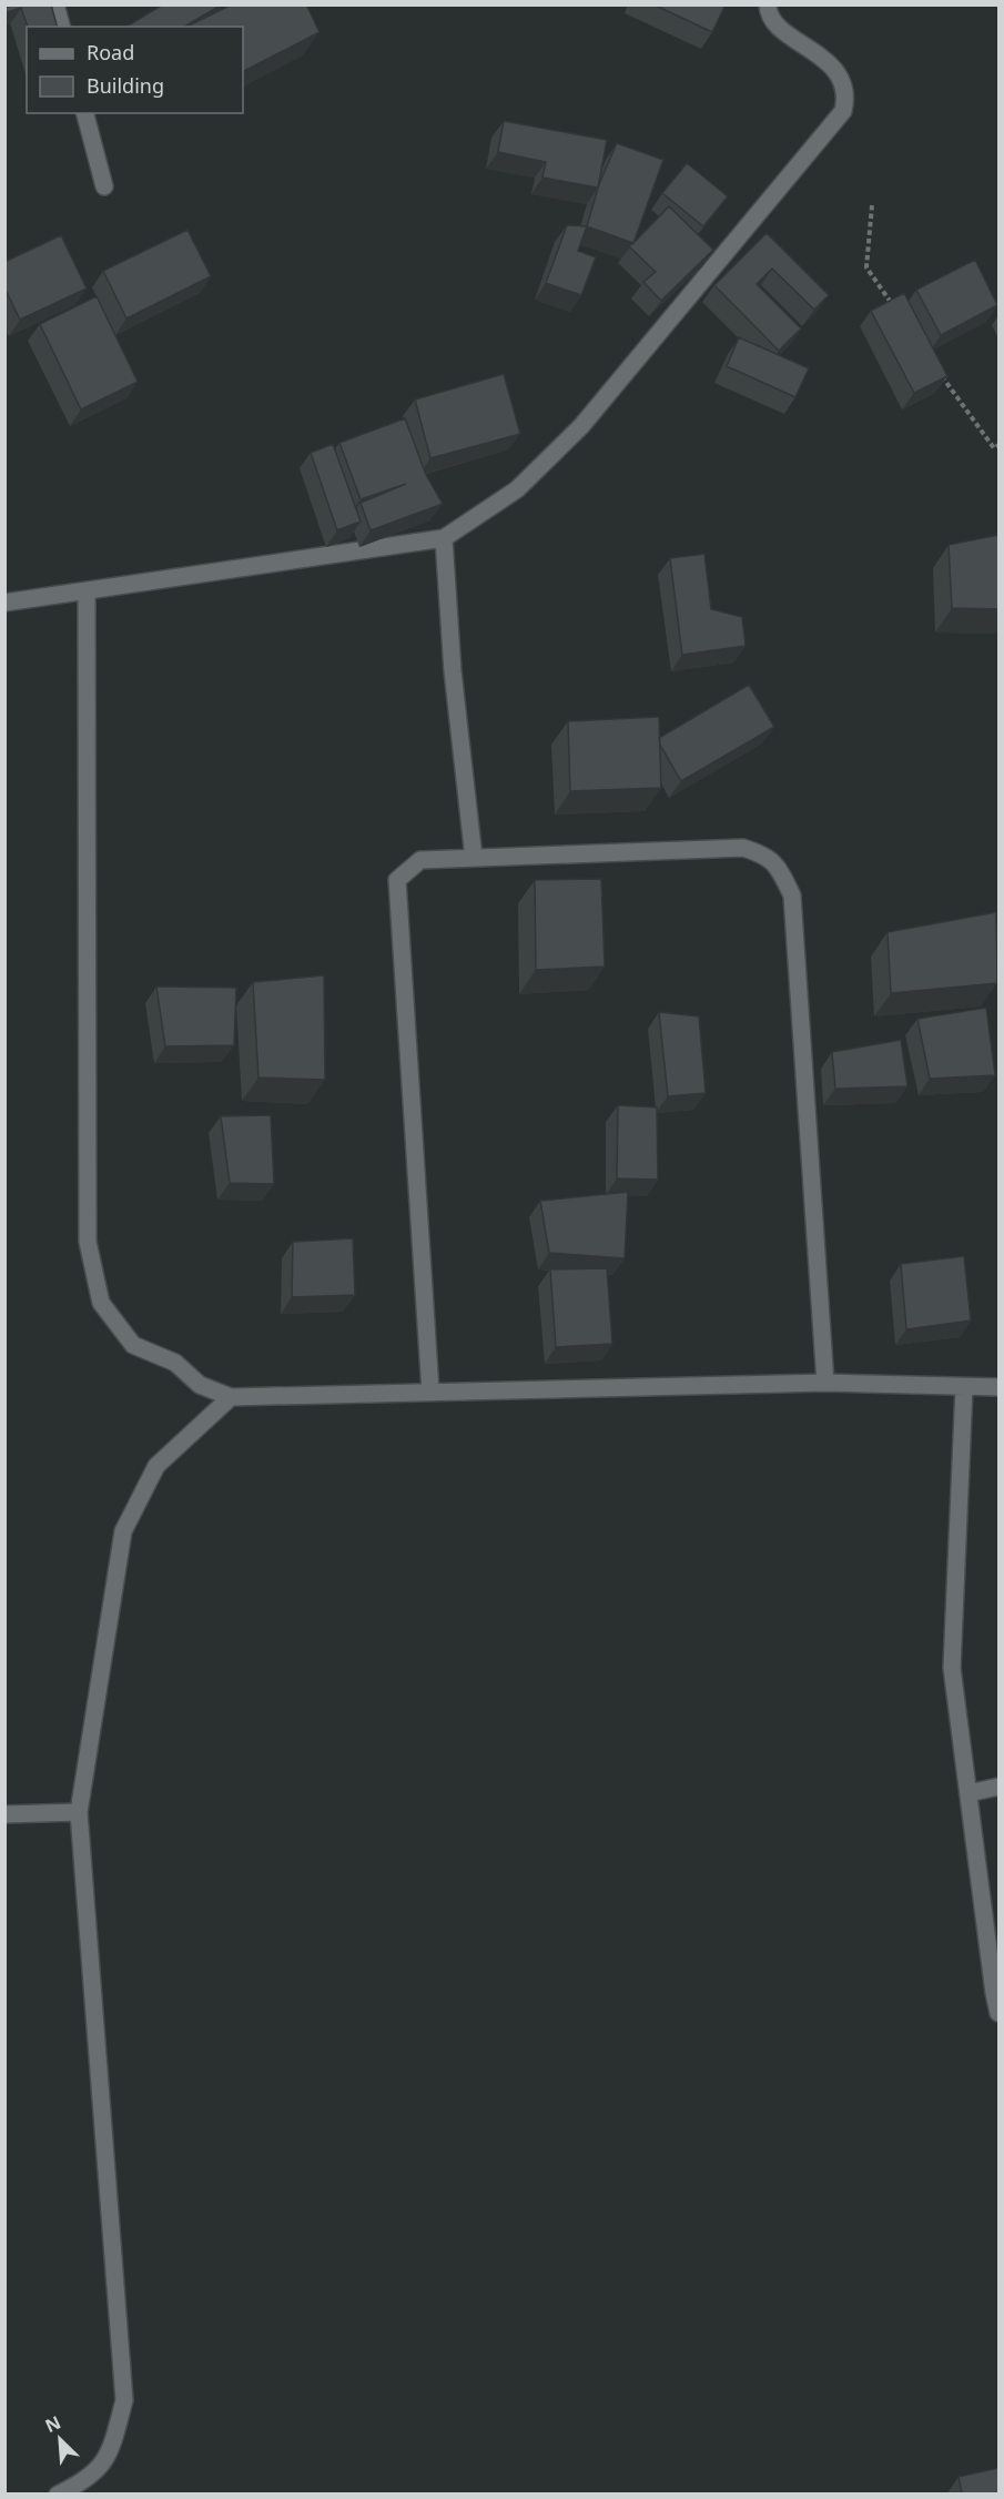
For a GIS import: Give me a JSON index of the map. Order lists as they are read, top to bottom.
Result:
{
  "legend": ["Road", "Building"],
  "north": "top left"
}
